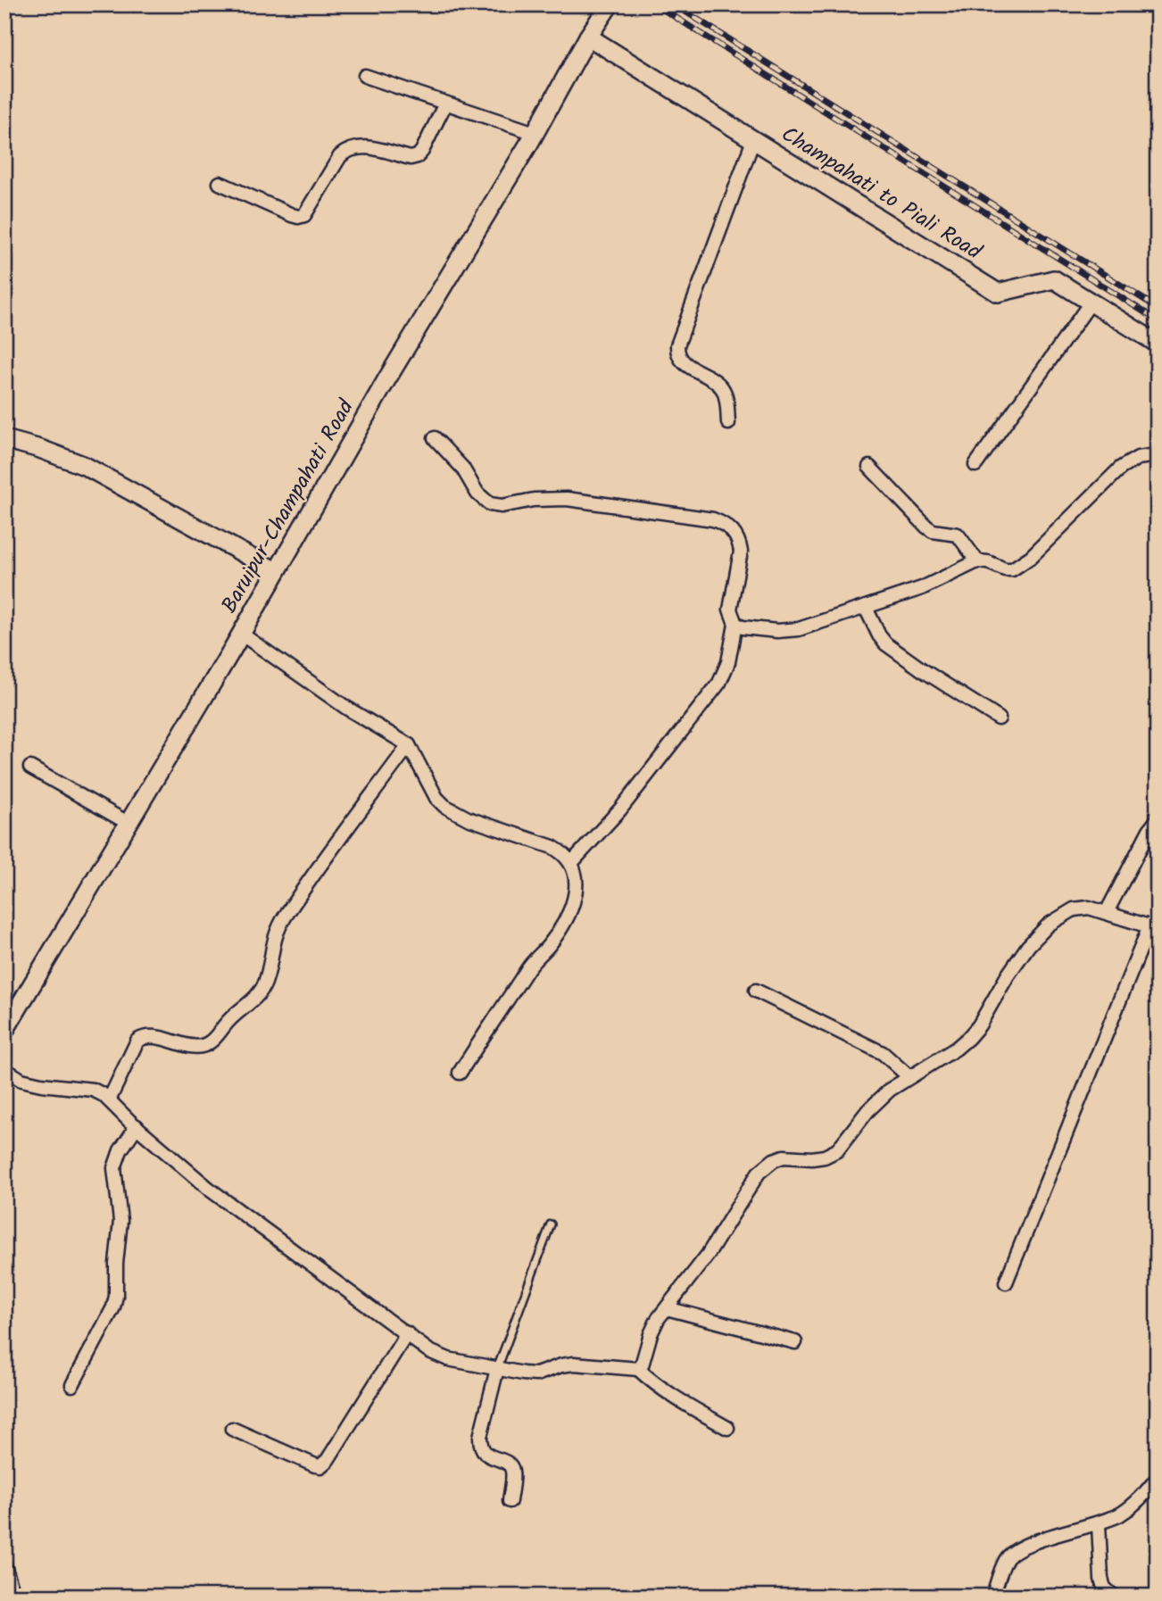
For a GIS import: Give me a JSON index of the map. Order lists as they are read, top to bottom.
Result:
{
  "streets": {
    "main road": ["Champahati to Piali Road", "Baruipur-Champahati Road"]
  },
  "crossings": [
    ["Champahati to Piali Road", "Baruipur-Champahati Road"]
  ]
}
